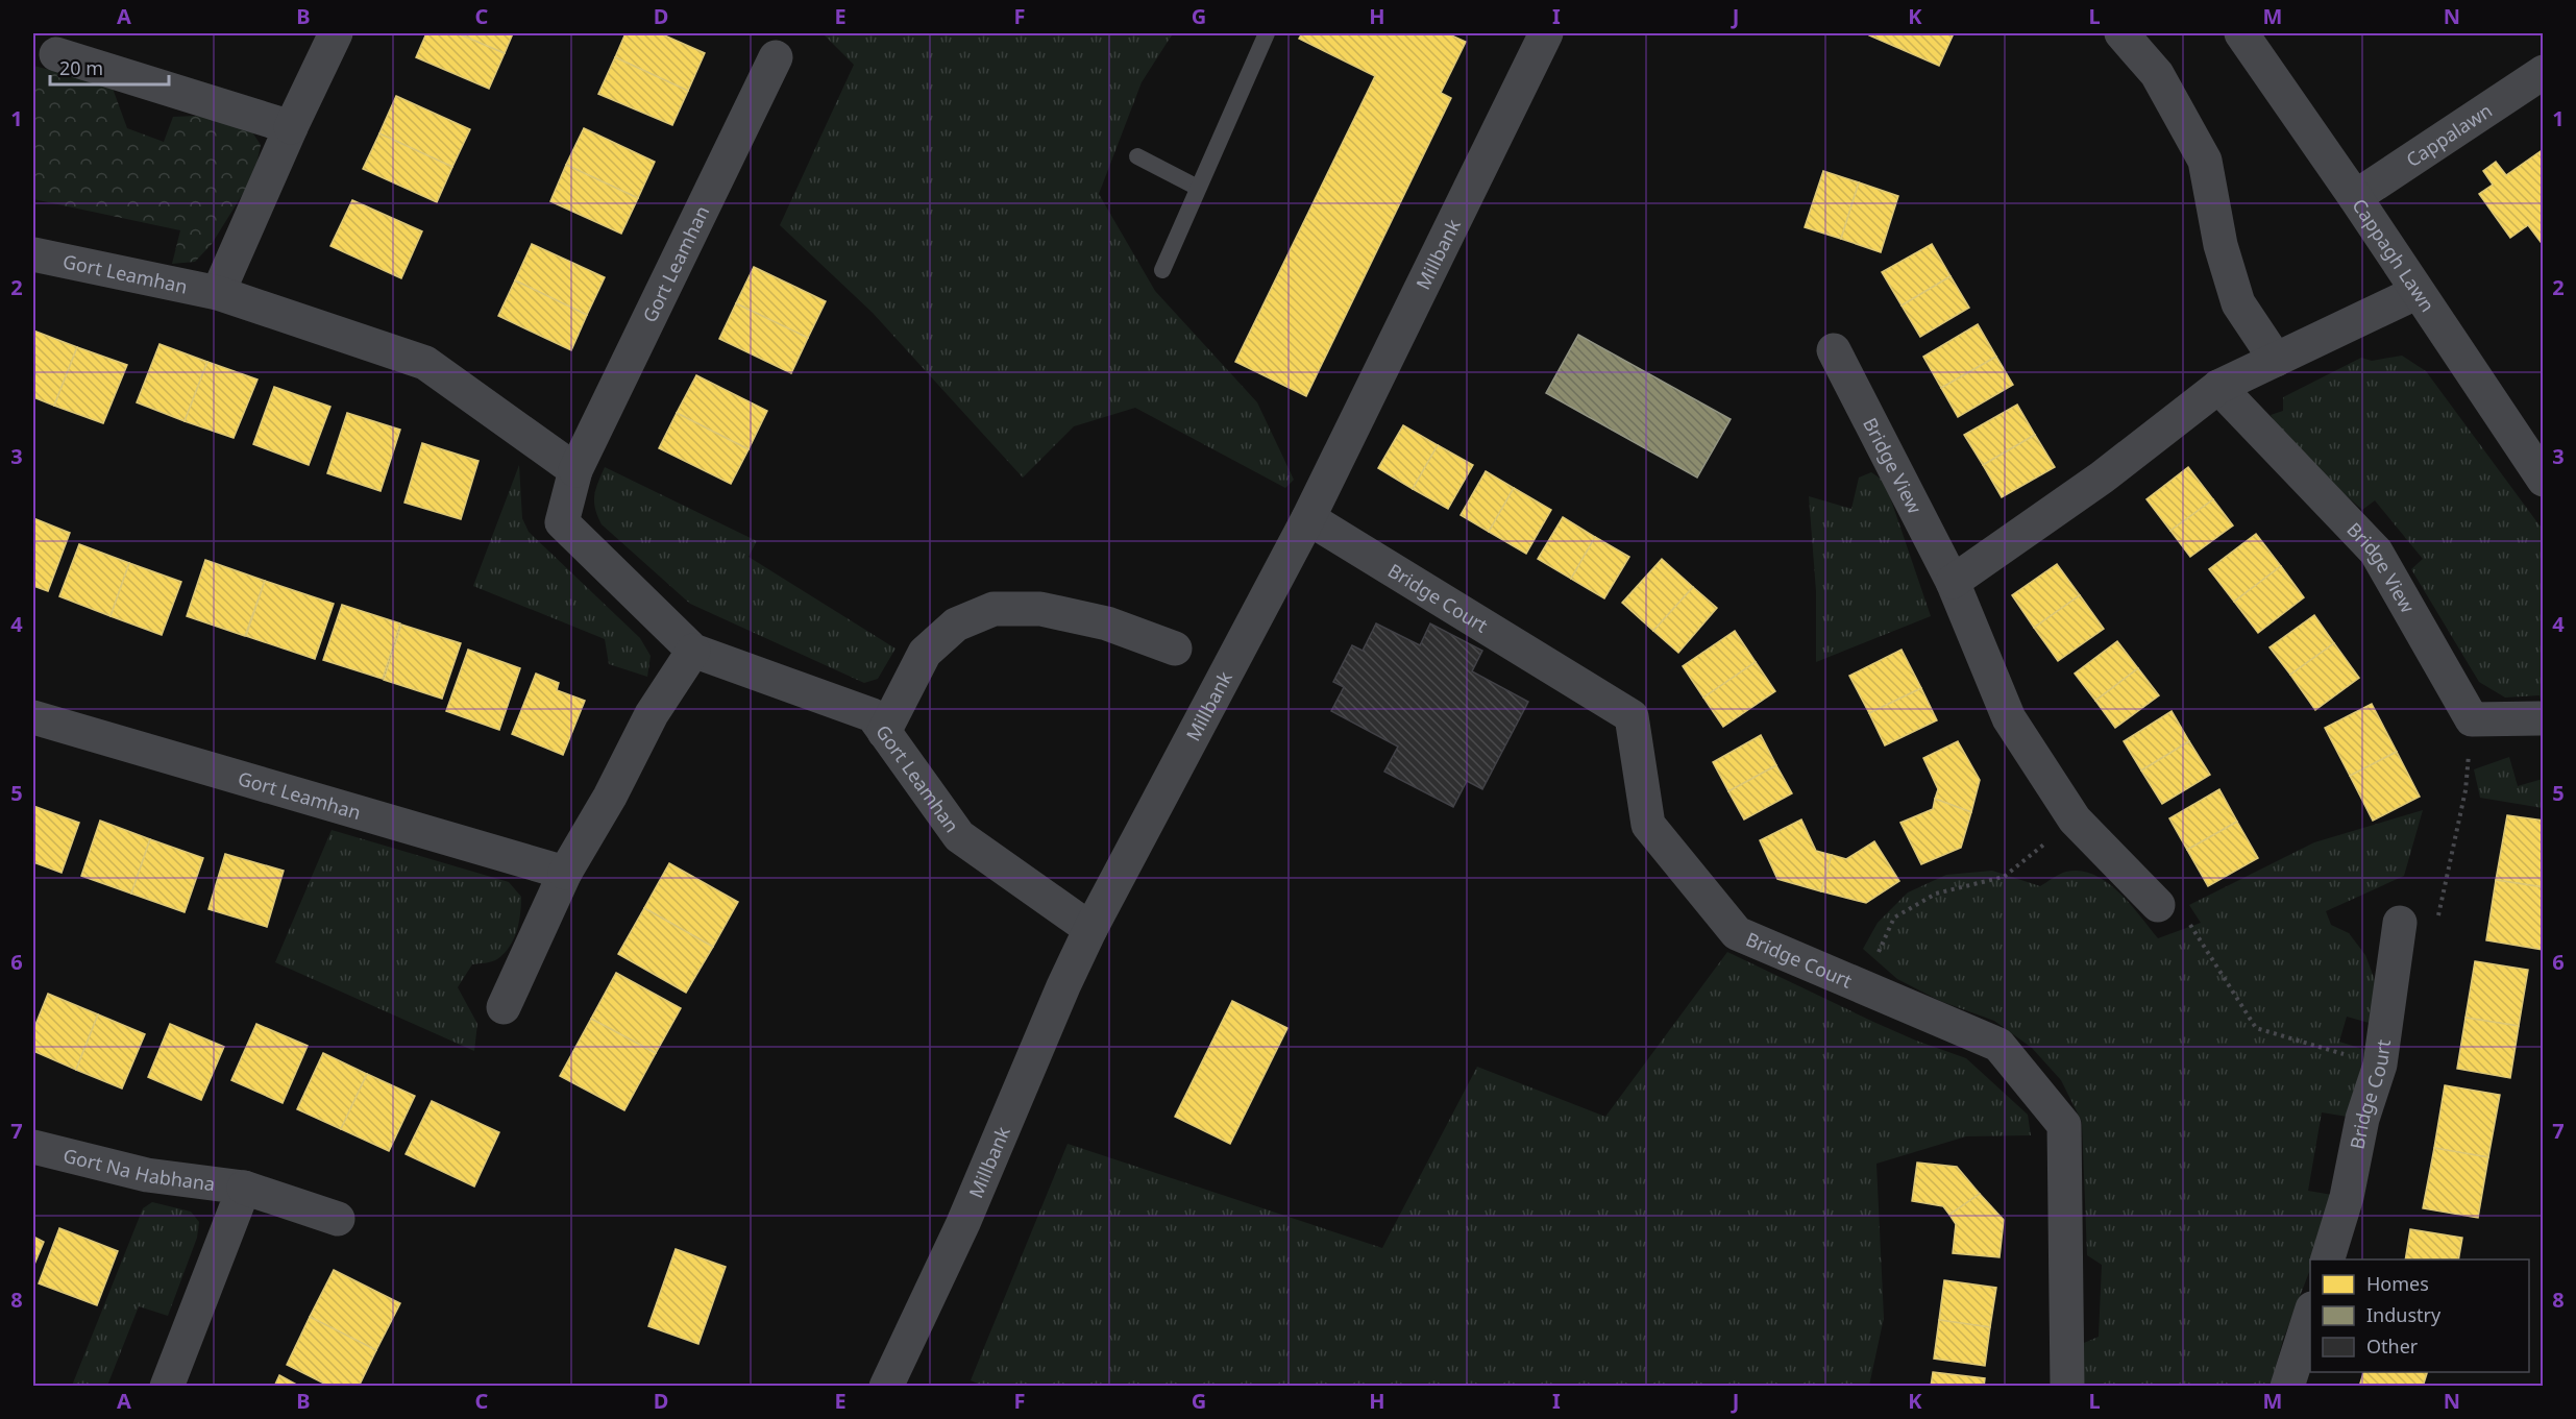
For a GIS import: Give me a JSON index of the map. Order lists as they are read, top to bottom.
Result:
{
  "streets": {
    "street": [
      "Cappalawn",
      "Millbank",
      "Cappagh Lawn",
      "Gort Leamhan",
      "Bridge View",
      "Bridge Court",
      "Gort Na Habhana"
    ]
  },
  "crossings": [
    ["Cappalawn", "Cappagh Lawn"],
    ["Millbank", "Gort Leamhan"],
    ["Millbank", "Bridge Court"]
  ],
  "legend": ["Homes", "Industry", "Other"],
  "scale_bar": "20 m",
  "grid": {
    "columns": [
      "A",
      "B",
      "C",
      "D",
      "E",
      "F",
      "G",
      "H",
      "I",
      "J",
      "K",
      "L",
      "M",
      "N"
    ],
    "rows": [
      "1",
      "2",
      "3",
      "4",
      "5",
      "6",
      "7",
      "8"
    ]
  }
}
